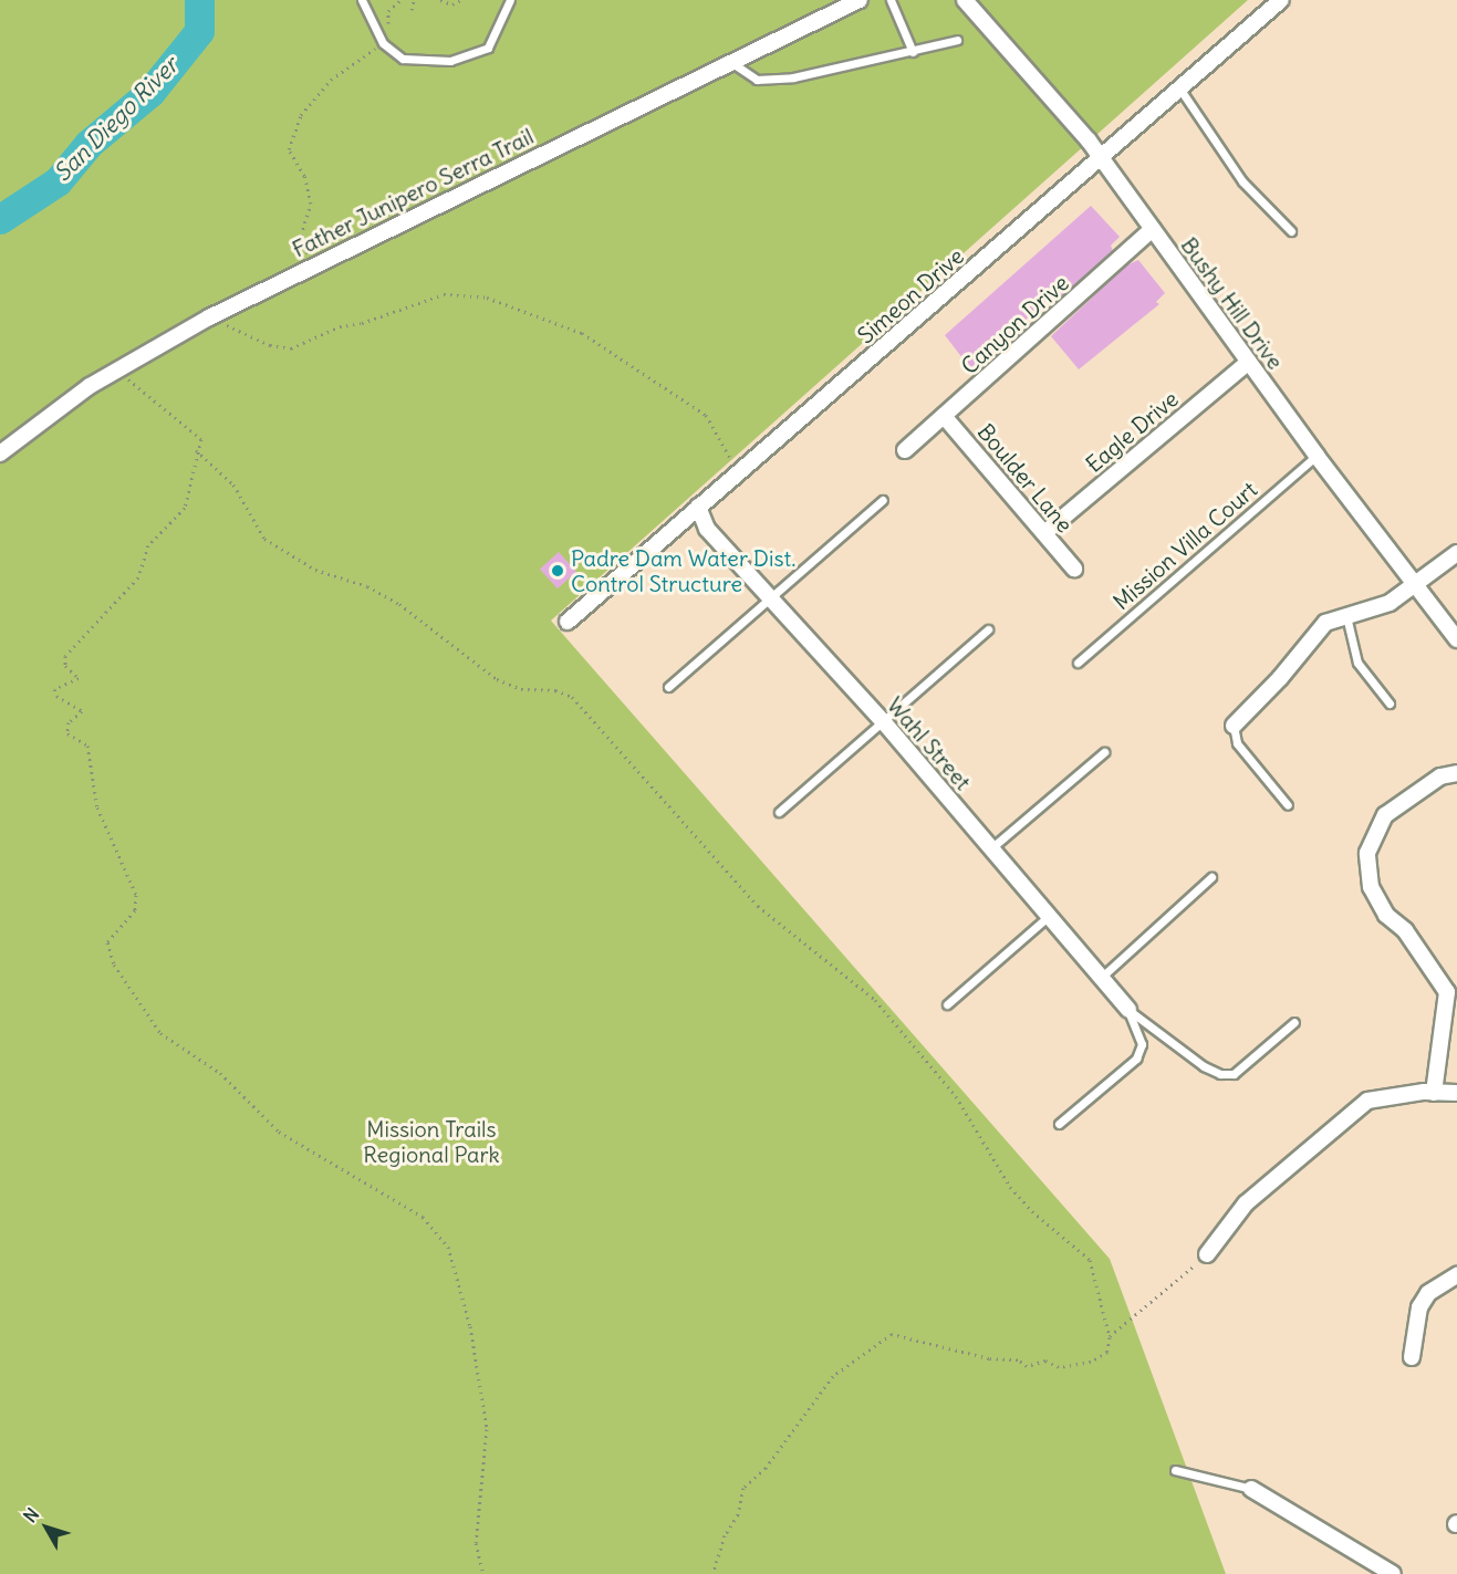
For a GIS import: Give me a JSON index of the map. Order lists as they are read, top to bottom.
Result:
{
  "streets": {
    "street": [
      "Father Junipero Serra Trail",
      "Simeon Drive",
      "Bushy Hill Drive",
      "Canyon Drive",
      "Eagle Drive",
      "Boulder Lane",
      "Wahl Street"
    ],
    "lane": ["Mission Villa Court"]
  },
  "crossings": [
    ["Simeon Drive", "Bushy Hill Drive"],
    ["Simeon Drive", "Wahl Street"],
    ["Bushy Hill Drive", "Canyon Drive"],
    ["Bushy Hill Drive", "Eagle Drive"],
    ["Bushy Hill Drive", "Mission Villa Court"],
    ["Canyon Drive", "Boulder Lane"],
    ["Eagle Drive", "Boulder Lane"]
  ],
  "water": ["San Diego River"],
  "parks": ["Mission Trails Regional Park"],
  "places": ["Padre Dam Water Dist. Control Structure"],
  "north": "top left"
}
